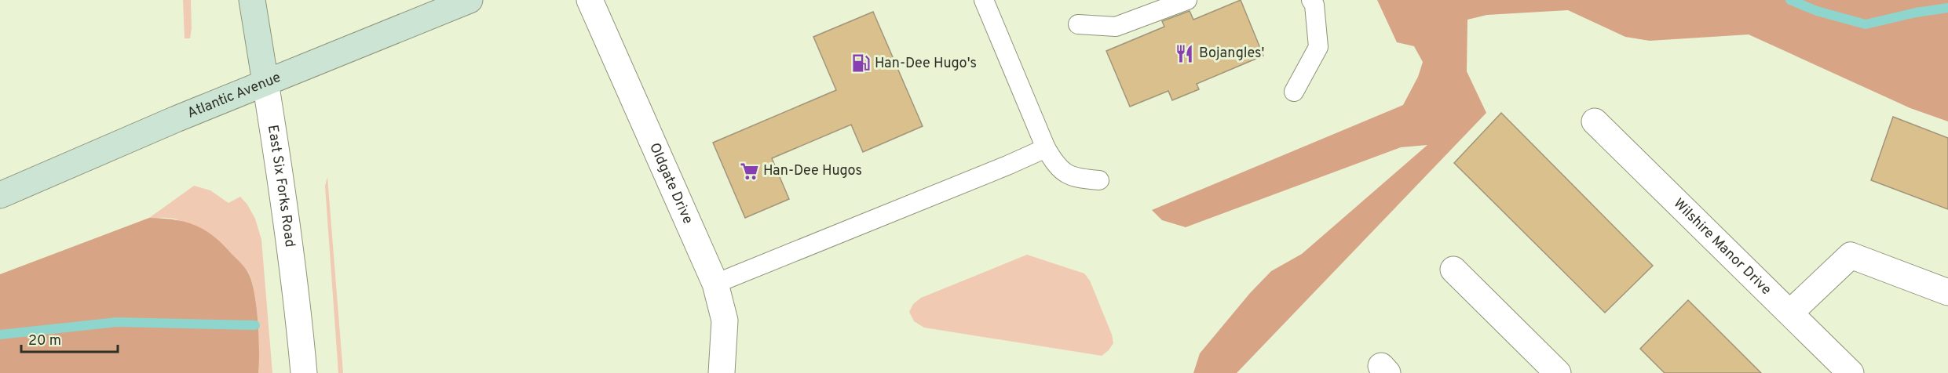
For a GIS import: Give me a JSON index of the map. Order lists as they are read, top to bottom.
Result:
{
  "streets": {
    "main road": ["Atlantic Avenue", "East Six Forks Road"],
    "street": ["Oldgate Drive", "Wilshire Manor Drive"]
  },
  "crossings": [
    ["Atlantic Avenue", "East Six Forks Road"]
  ],
  "places": {
    "restaurant": ["Bojangles'"],
    "fuel station": ["Han-Dee Hugo's"],
    "supermarket": ["Han-Dee Hugos"]
  },
  "scale_bar": "20 m"
}
